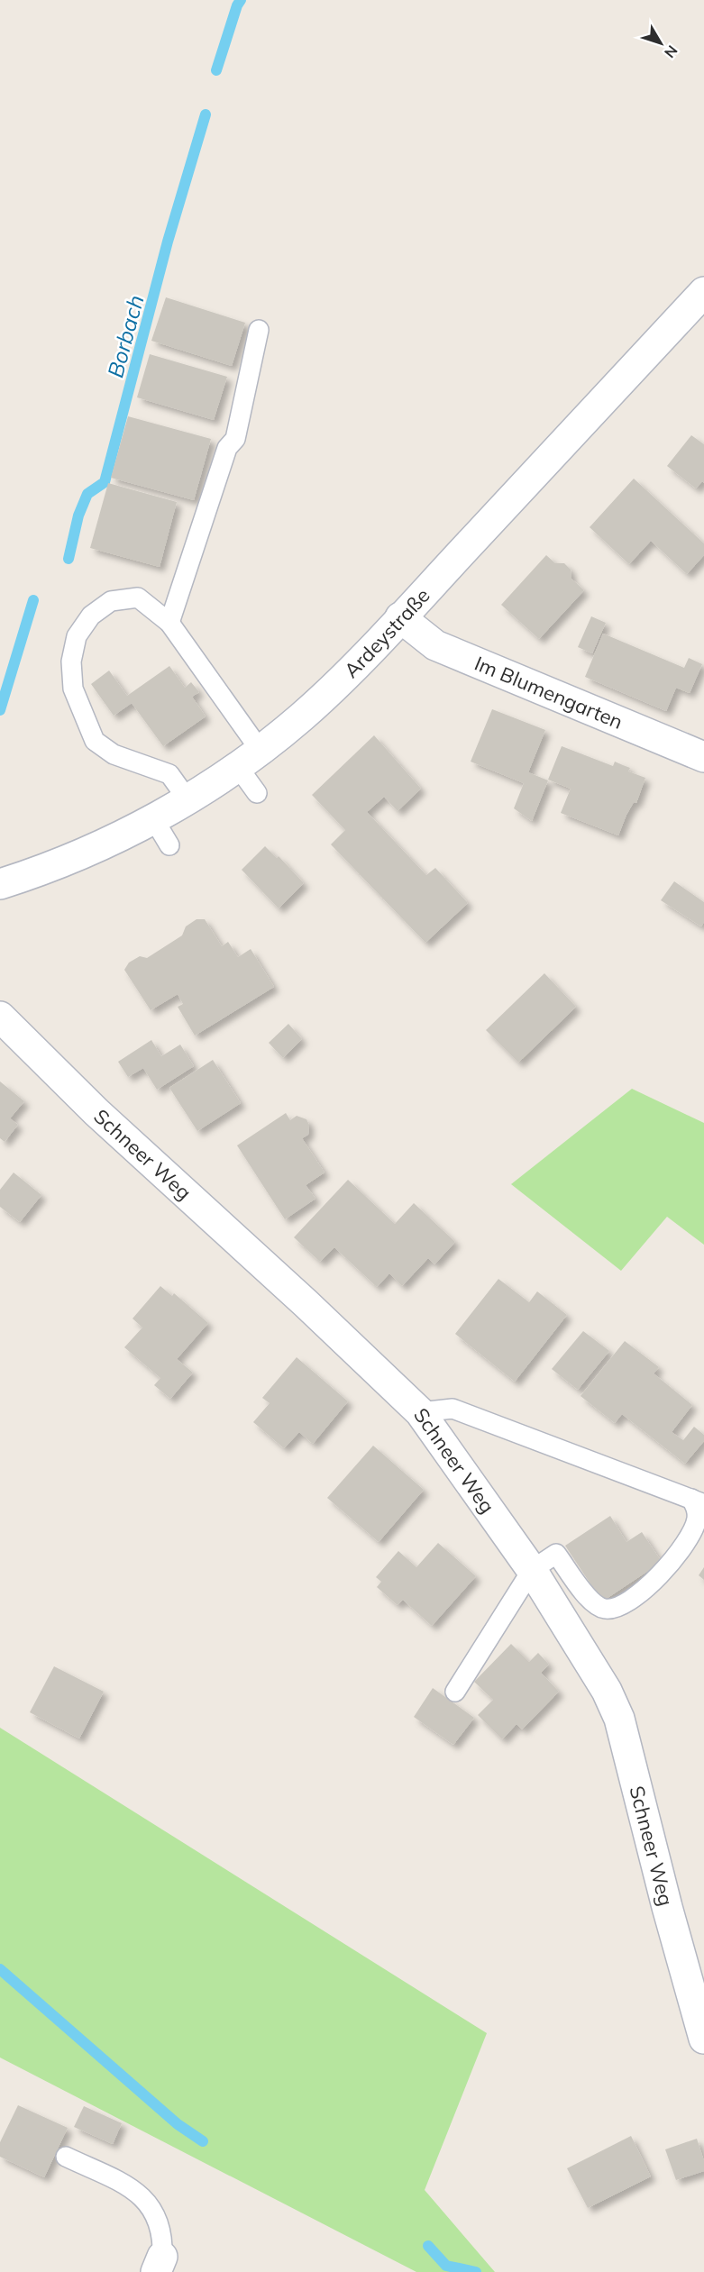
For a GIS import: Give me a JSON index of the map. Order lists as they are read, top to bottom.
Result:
{
  "streets": {
    "street": ["Ardeystraße", "Im Blumengarten", "Schneer Weg"]
  },
  "crossings": [
    ["Ardeystraße", "Im Blumengarten"]
  ],
  "water": ["Borbach"],
  "north": "bottom right"
}
